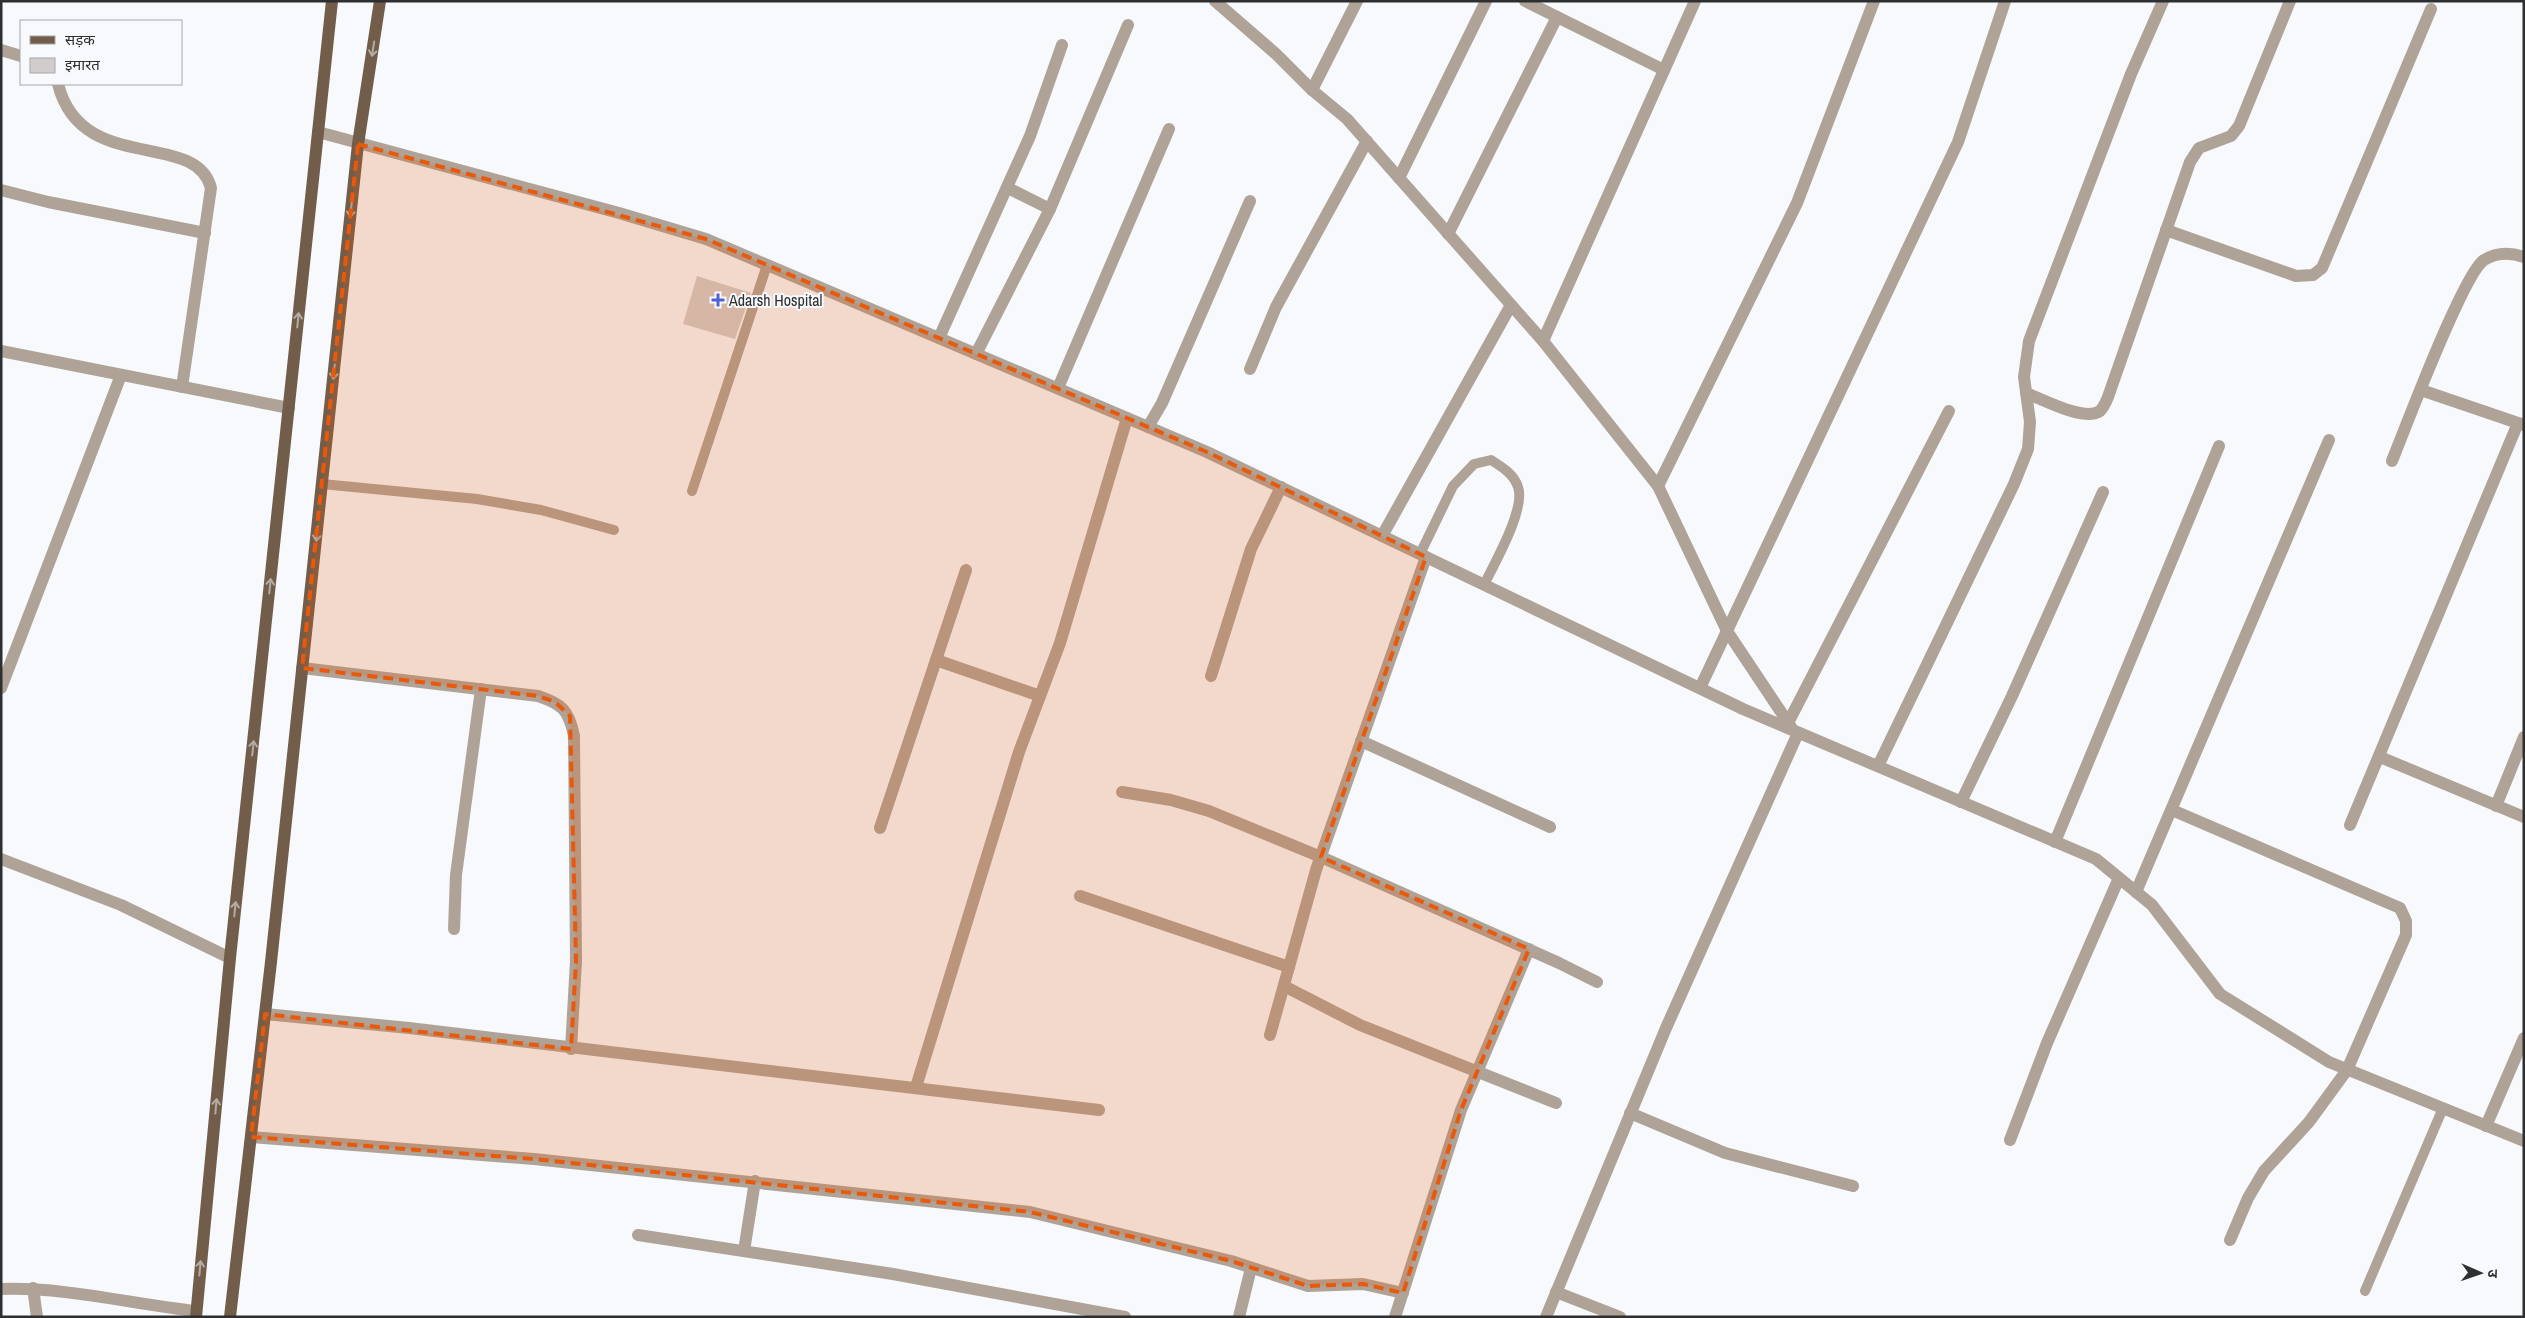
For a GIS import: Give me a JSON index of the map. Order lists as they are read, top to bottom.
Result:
{
  "places": {
    "health": ["Adarsh Hospital"]
  },
  "legend": ["सड़क", "इमारत"],
  "north": "right"
}
